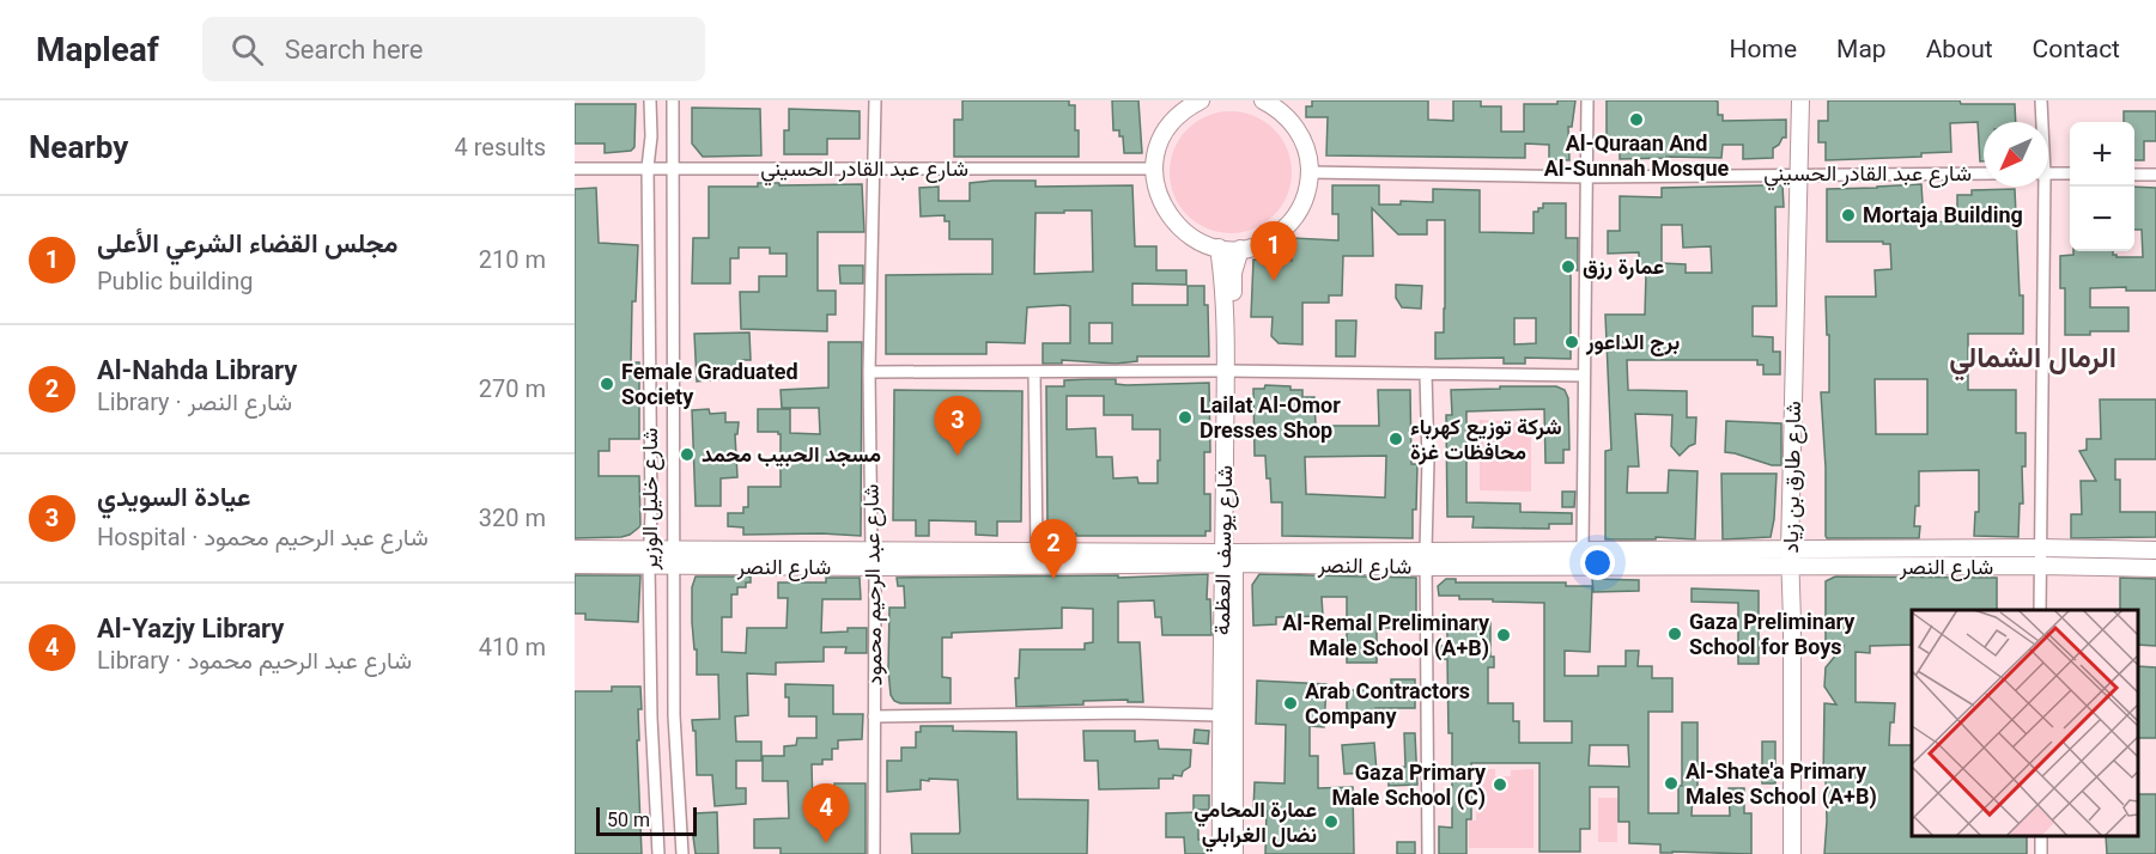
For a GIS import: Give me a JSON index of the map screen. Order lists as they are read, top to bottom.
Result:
{
  "streets": {
    "main road": ["شارع طارق بن زياد", "شارع يوسف العظمة", "شارع النصر"],
    "street": ["شارع عبد القادر الحسيني", "شارع خليل الوزير", "شارع عبد الرحيم محمود"]
  },
  "crossings": [
    ["شارع عبد القادر الحسيني", "شارع طارق بن زياد"],
    ["شارع عبد القادر الحسيني", "شارع خليل الوزير"],
    ["شارع عبد القادر الحسيني", "شارع عبد الرحيم محمود"],
    ["شارع طارق بن زياد", "شارع النصر"],
    ["شارع خليل الوزير", "شارع النصر"],
    ["شارع يوسف العظمة", "شارع النصر"],
    ["شارع النصر", "شارع عبد الرحيم محمود"]
  ],
  "districts": ["الرمال الشمالي"],
  "places": [
    "Al-Quraan And Al-Sunnah Mosque",
    "Mortaja Building",
    "عمارة رزق",
    "برج الداعور",
    "Female Graduated Society",
    "Lailat Al-Omor Dresses Shop",
    "شركة توزيع كهرباء محافظات غزة",
    "مسجد الحبيب محمد",
    "Gaza Preliminary School for Boys",
    "Al-Remal Preliminary Male School (A+B)",
    "Arab Contractors Company",
    "Al-Shate'a Primary Males School (A+B)",
    "Gaza Primary Male School (C)",
    "عمارة المحامي نضال الغرابلي"
  ],
  "scale_bar": "50 m",
  "north": "bottom left",
  "page": {
    "header": "Mapleaf",
    "search": "Search here",
    "nav": [
      "Home",
      "Map",
      "About",
      "Contact"
    ],
    "heading": ["Nearby", "4 results"],
    "map_buttons": ["+", "−"],
    "list": [
      {
        "mark": "1",
        "name": "مجلس القضاء الشرعي الأعلى",
        "note": "Public building",
        "value": "210 m"
      },
      {
        "mark": "2",
        "name": "Al-Nahda Library",
        "note": "Library · شارع النصر",
        "value": "270 m"
      },
      {
        "mark": "3",
        "name": "عيادة السويدي",
        "note": "Hospital · شارع عبد الرحيم محمود",
        "value": "320 m"
      },
      {
        "mark": "4",
        "name": "Al-Yazjy Library",
        "note": "Library · شارع عبد الرحيم محمود",
        "value": "410 m"
      }
    ],
    "pins": [
      "1",
      "3",
      "2",
      "4"
    ],
    "scale": "50 m"
  }
}
